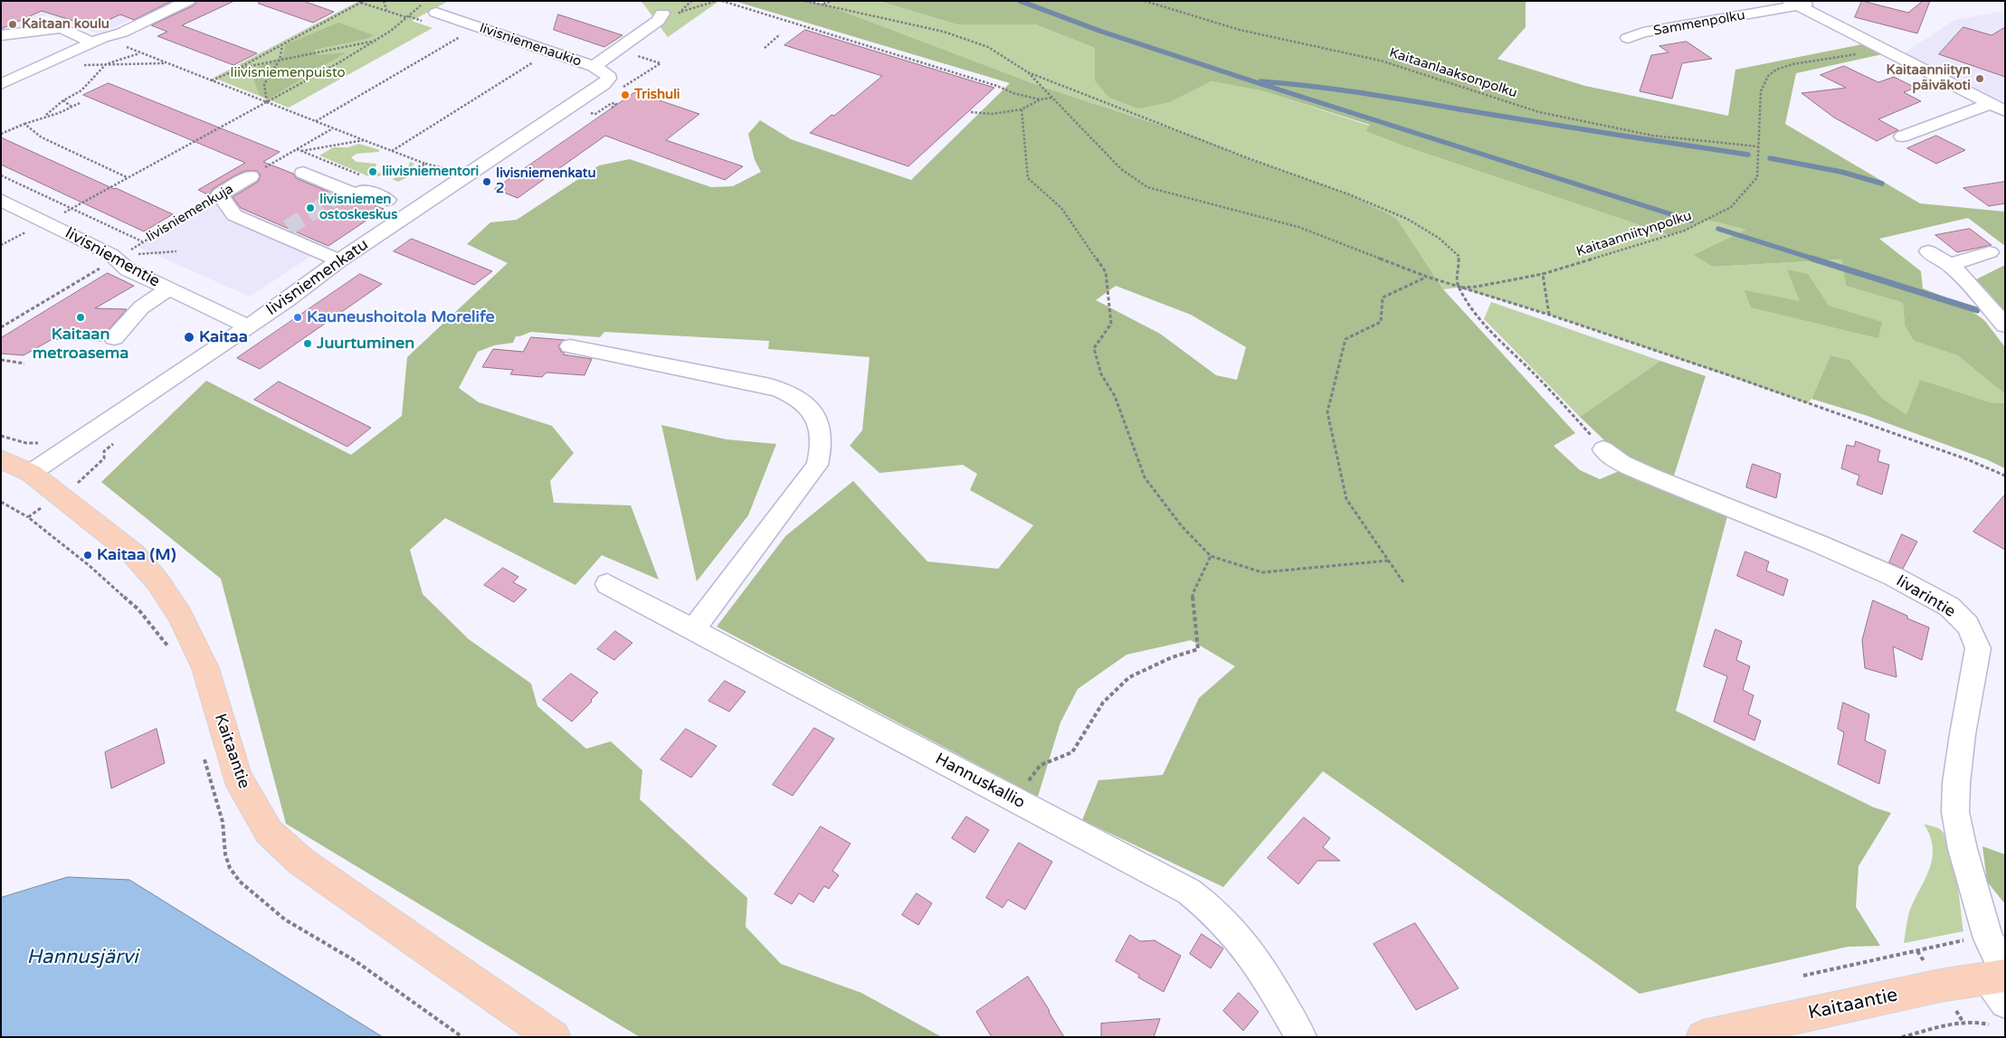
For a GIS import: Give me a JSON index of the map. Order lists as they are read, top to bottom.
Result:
{
  "streets": {
    "main road": ["Kaitaantie"],
    "street": [
      "Sammenpolku",
      "Iivisniemenaukio",
      "Iivisniemenkuja",
      "Iivisniementie",
      "Iivisniemenkatu",
      "Iivarintie",
      "Hannuskallio"
    ],
    "path": ["Kaitaanlaaksonpolku", "Kaitaanniitynpolku"]
  },
  "crossings": [
    ["Iivisniemenaukio", "Iivisniemenkatu"],
    ["Kaitaanlaaksonpolku", "Kaitaanniitynpolku"],
    ["Iivisniementie", "Iivisniemenkatu"],
    ["Iivisniemenkatu", "Kaitaantie"],
    ["Iivarintie", "Kaitaantie"]
  ],
  "water": ["Hannusjärvi"],
  "parks": ["Iiivisniemenpuisto"],
  "places": [
    "Kaitaan koulu",
    "Kaitaanniityn päiväkoti",
    "Trishuli",
    "Iiivisniementori",
    "Iivisniemenkatu 2",
    "Iivisniemen ostoskeskus",
    "Kaitaan metroasema",
    "Kauneushoitola Morelife",
    "Kaitaa",
    "Juurtuminen",
    "Kaitaa (M)"
  ]
}
